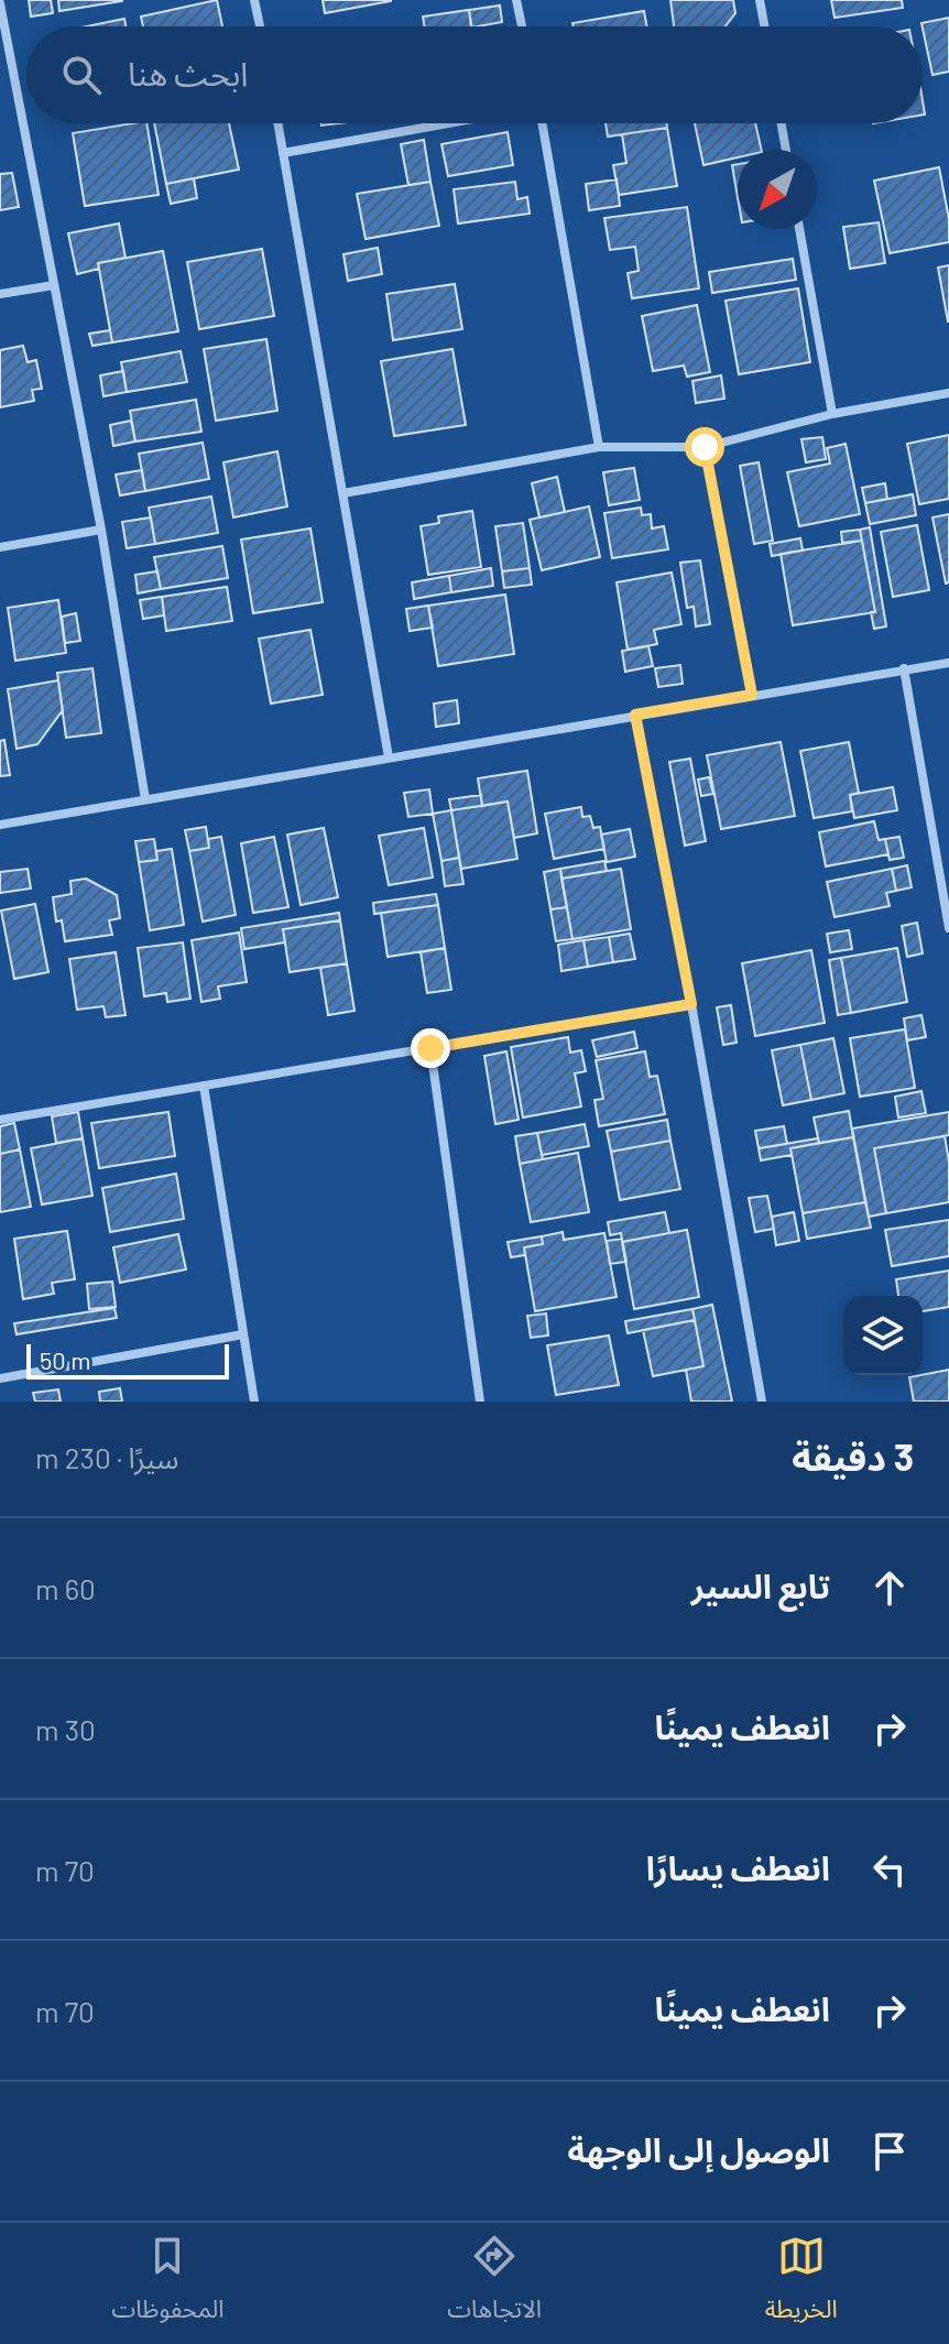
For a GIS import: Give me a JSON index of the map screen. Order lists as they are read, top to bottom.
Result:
{
  "scale_bar": "50 m",
  "north": "bottom left",
  "page": {
    "search": "ابحث هنا",
    "scale": "50 m",
    "heading": ["3 دقيقة", "سيرًا · 230 m"],
    "list": [
      ["تابع السير", "60 m"],
      ["انعطف يمينًا", "30 m"],
      ["انعطف يسارًا", "70 m"],
      ["انعطف يمينًا", "70 m"],
      "الوصول إلى الوجهة"
    ],
    "nav": ["الخريطة", "الاتجاهات", "المحفوظات"]
  }
}
